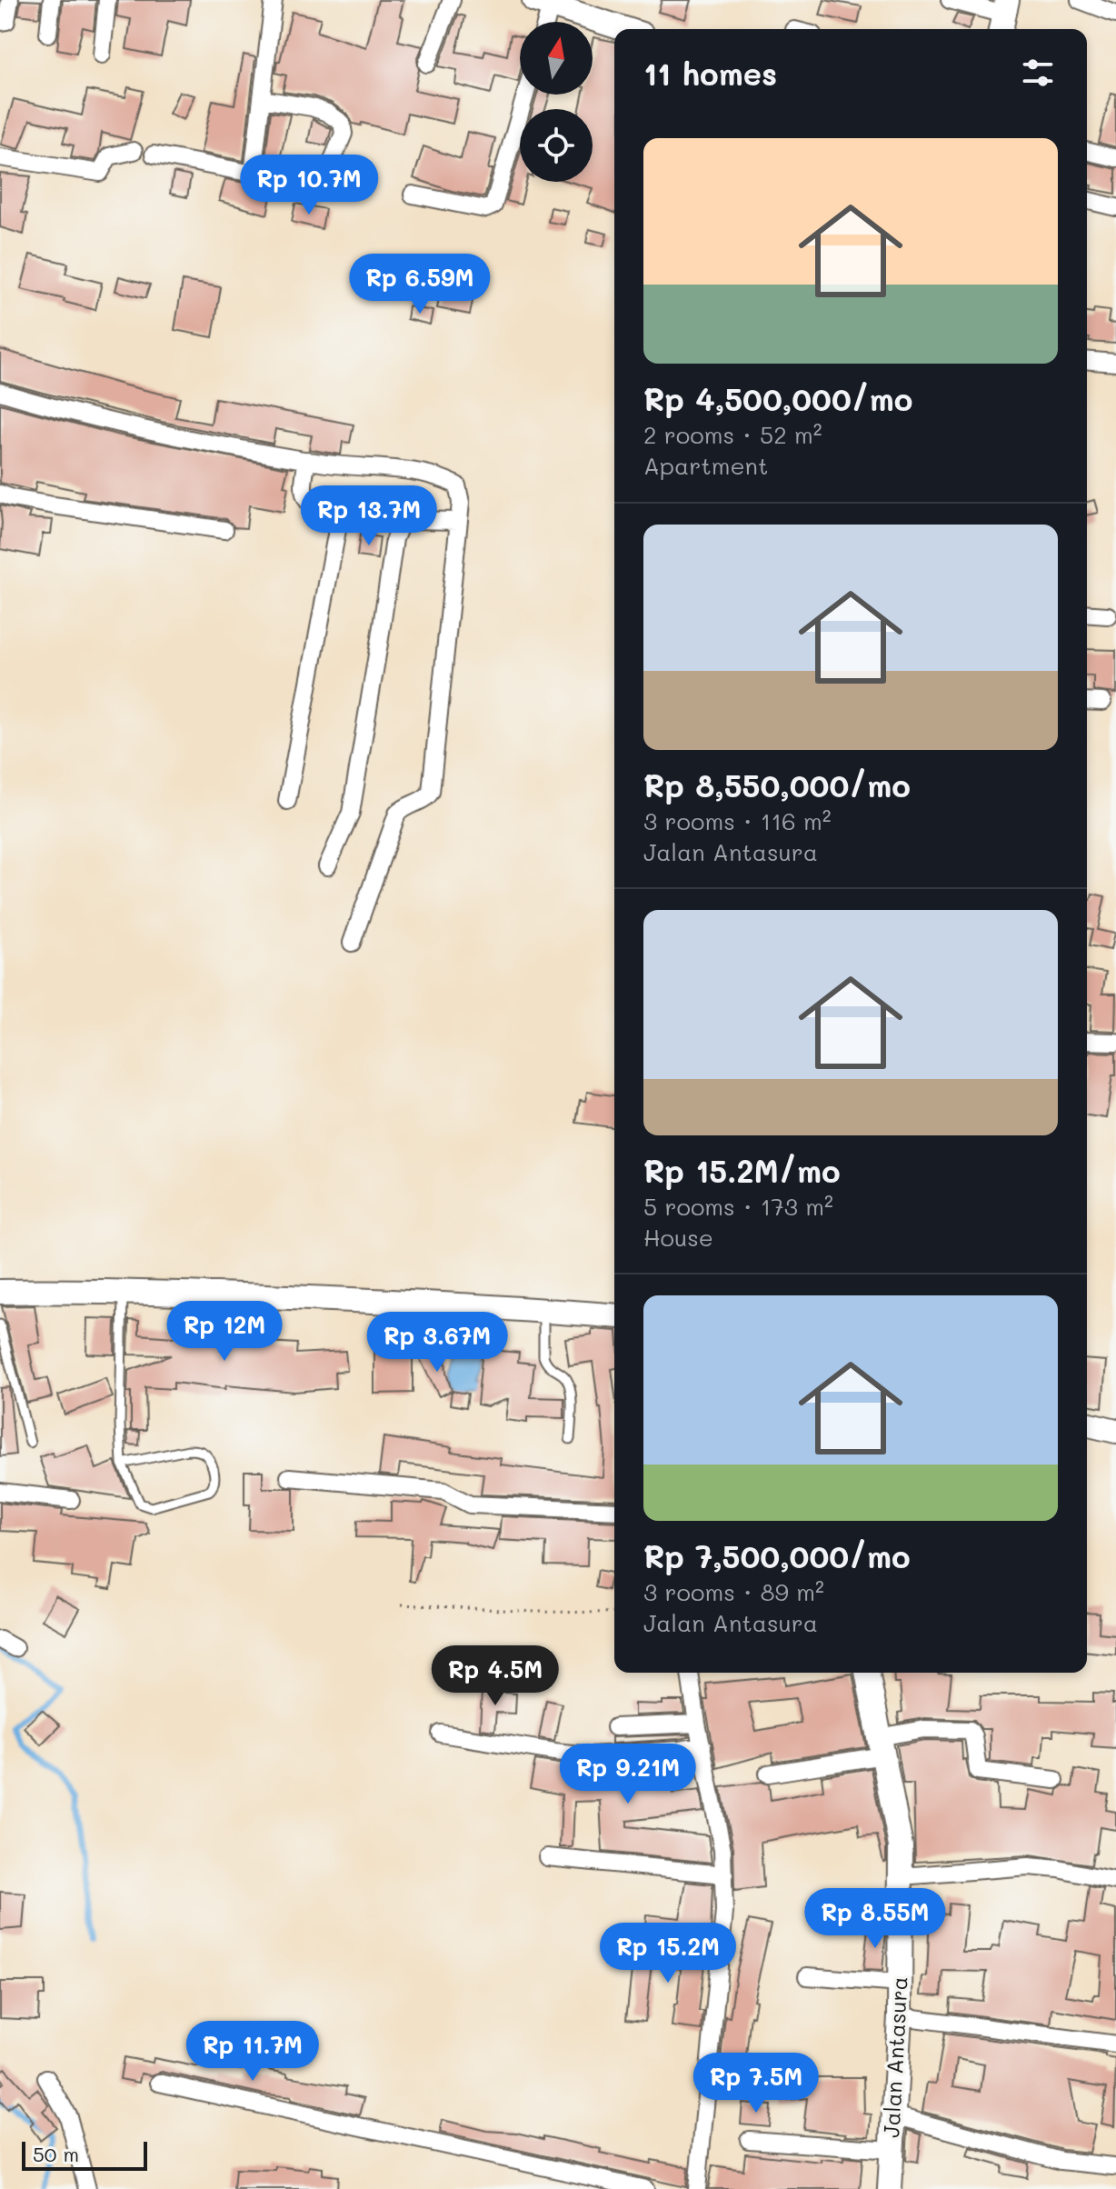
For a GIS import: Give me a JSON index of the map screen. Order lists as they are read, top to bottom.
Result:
{
  "streets": {
    "street": ["Jalan Antasura"]
  },
  "scale_bar": "50 m",
  "north": "top",
  "page": {
    "heading": "11 homes",
    "list": [
      {
        "name": "Rp 4,500,000/mo",
        "note": "2 rooms · 52 m² · Apartment"
      },
      {
        "name": "Rp 8,550,000/mo",
        "note": "3 rooms · 116 m² · Jalan Antasura"
      },
      {
        "name": "Rp 15.2M/mo",
        "note": "5 rooms · 173 m² · House"
      },
      {
        "name": "Rp 7,500,000/mo",
        "note": "3 rooms · 89 m² · Jalan Antasura"
      }
    ],
    "price": [
      "Rp 10.7M",
      "Rp 6.59M",
      "Rp 13.7M",
      "Rp 12M",
      "Rp 3.67M",
      "Rp 4.5M",
      "Rp 9.21M",
      "Rp 8.55M",
      "Rp 15.2M",
      "Rp 11.7M",
      "Rp 7.5M"
    ],
    "scale": "50 m"
  }
}
